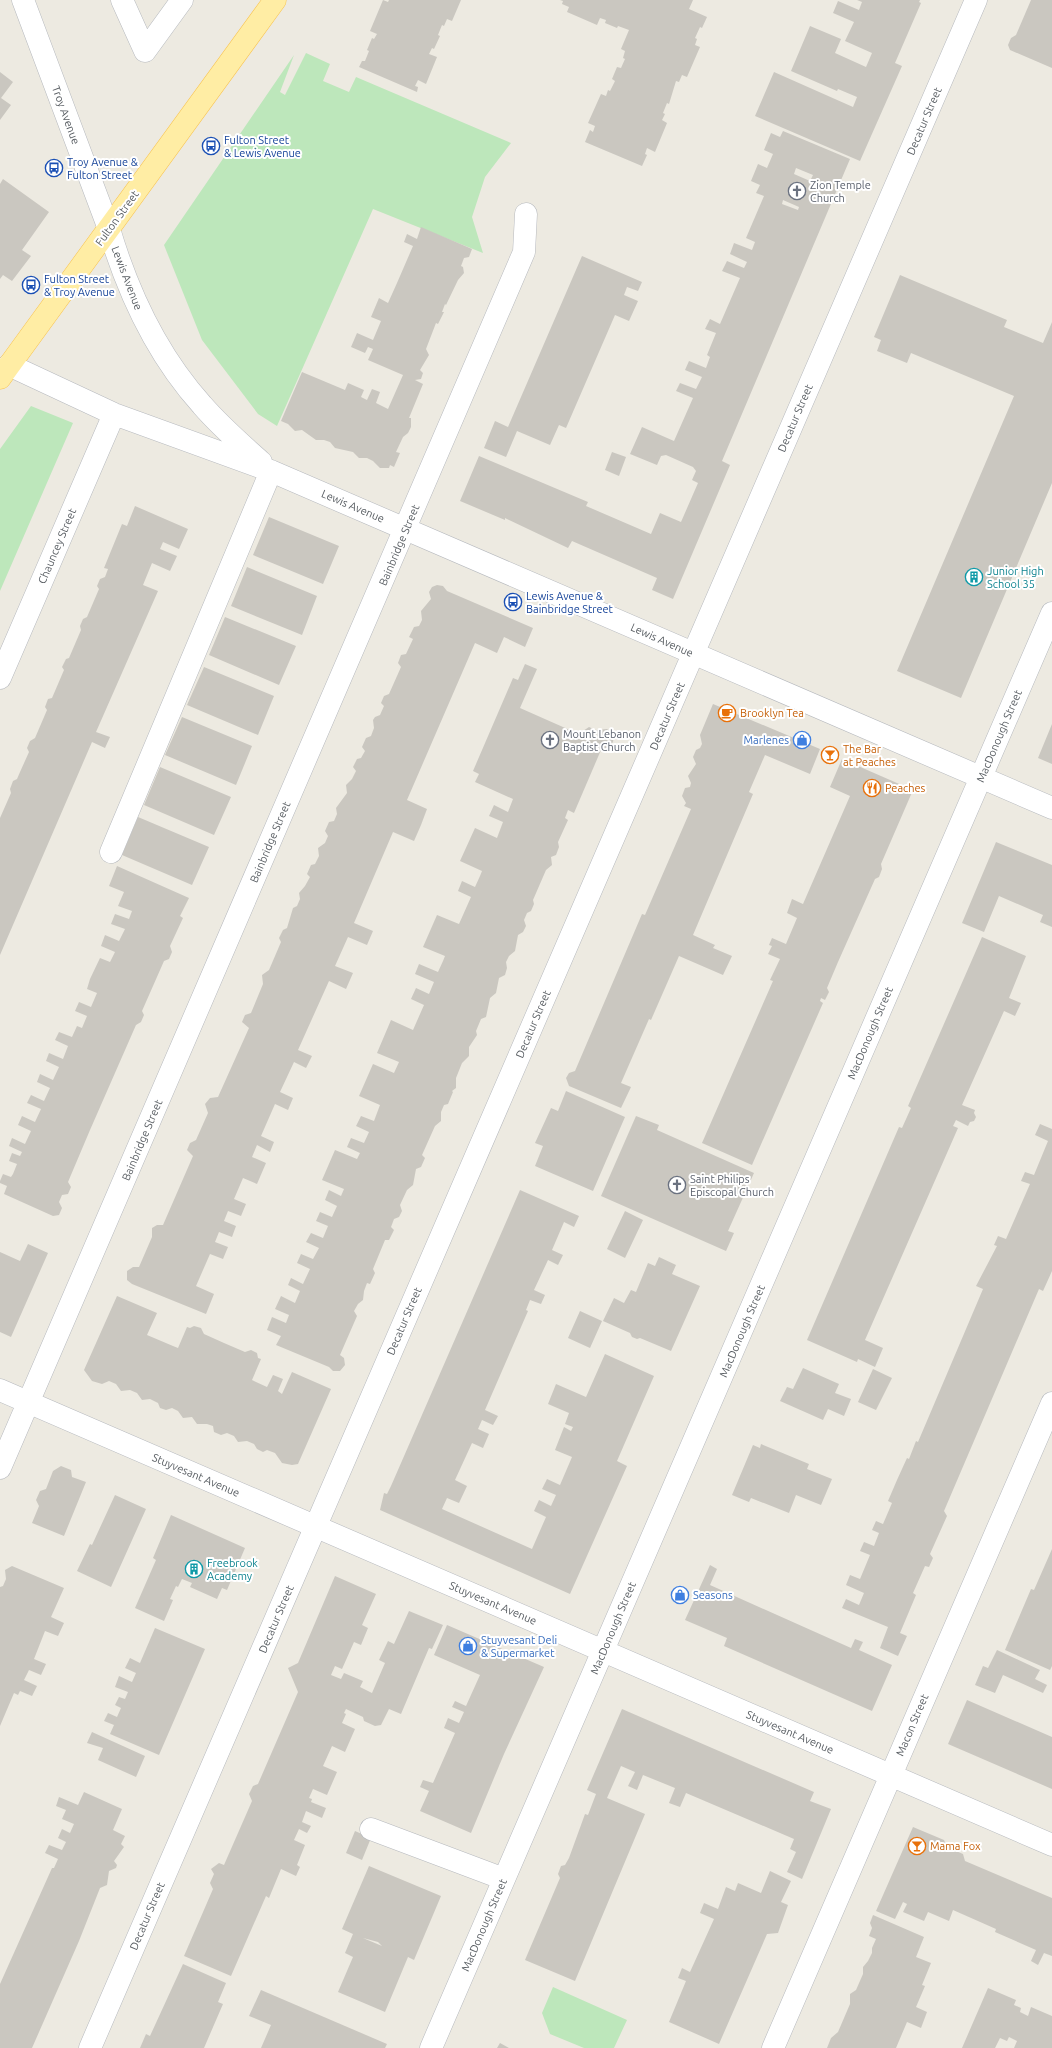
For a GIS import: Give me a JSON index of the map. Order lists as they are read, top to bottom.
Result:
{
  "streets": {
    "main road": ["Fulton Street"],
    "street": [
      "Troy Avenue",
      "Decatur Street",
      "Lewis Avenue",
      "Bainbridge Street",
      "Chauncey Street",
      "MacDonough Street",
      "Stuyvesant Avenue",
      "Macon Street"
    ]
  },
  "crossings": [
    ["Troy Avenue", "Fulton Street"],
    ["Troy Avenue", "Lewis Avenue"],
    ["Decatur Street", "Lewis Avenue"],
    ["Decatur Street", "Stuyvesant Avenue"],
    ["Fulton Street", "Lewis Avenue"],
    ["Lewis Avenue", "Bainbridge Street"],
    ["Lewis Avenue", "Chauncey Street"],
    ["Lewis Avenue", "MacDonough Street"],
    ["Bainbridge Street", "Stuyvesant Avenue"],
    ["MacDonough Street", "Stuyvesant Avenue"],
    ["Stuyvesant Avenue", "Macon Street"]
  ],
  "places": {
    "bus stop": [
      "Fulton Street & Lewis Avenue",
      "Troy Avenue & Fulton Street",
      "Fulton Street & Troy Avenue",
      "Lewis Avenue & Bainbridge Street"
    ],
    "church": ["Zion Temple Church", "Mount Lebanon Baptist Church", "Saint Philips Episcopal Church"],
    "building": ["Junior High School 35", "Freebrook Academy"],
    "cafe": ["Brooklyn Tea"],
    "shop": ["Marlenes", "Seasons", "Stuyvesant Deli & Supermarket"],
    "bar": ["The Bar at Peaches", "Mama Fox"],
    "restaurant": ["Peaches"]
  }
}
